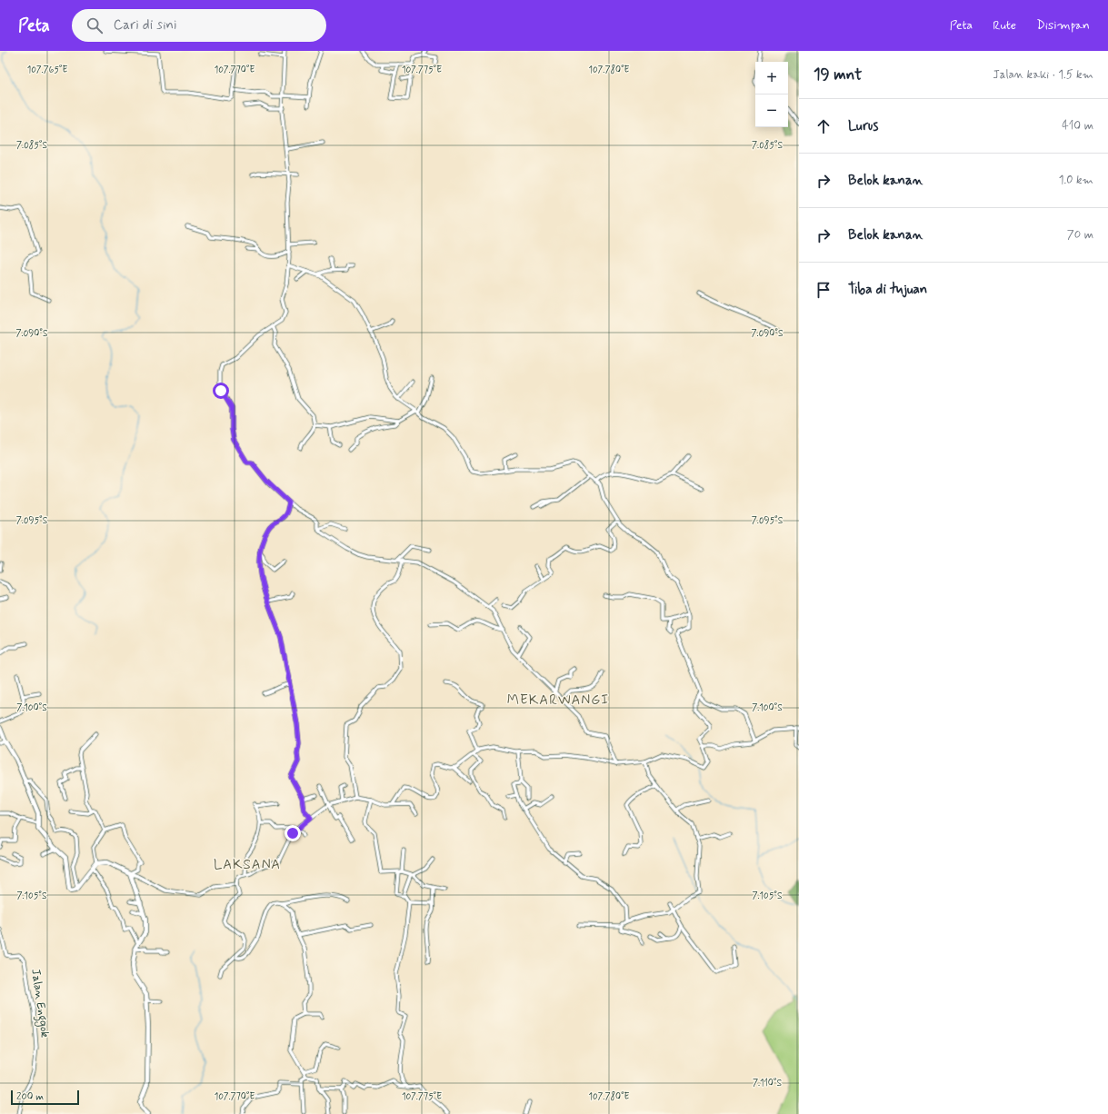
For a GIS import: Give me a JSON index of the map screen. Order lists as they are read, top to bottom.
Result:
{
  "streets": {
    "street": ["Jalan Enggok"]
  },
  "districts": ["MEKARWANGI", "LAKSANA"],
  "scale_bar": "200 m",
  "page": {
    "header": "Peta",
    "search": "Cari di sini",
    "nav": ["Peta", "Rute", "Disimpan"],
    "heading": ["19 mnt", "Jalan kaki · 1.5 km"],
    "map_buttons": ["+", "−"],
    "list": [
      ["Lurus", "410 m"],
      ["Belok kanan", "1.0 km"],
      ["Belok kanan", "70 m"],
      "Tiba di tujuan"
    ],
    "scale": "200 m"
  },
  "coordinates": [
    "107.765°E",
    "107.770°E",
    "107.775°E",
    "107.780°E",
    "7.085°S",
    "7.090°S",
    "7.095°S",
    "7.100°S",
    "7.105°S",
    "7.110°S"
  ]
}
